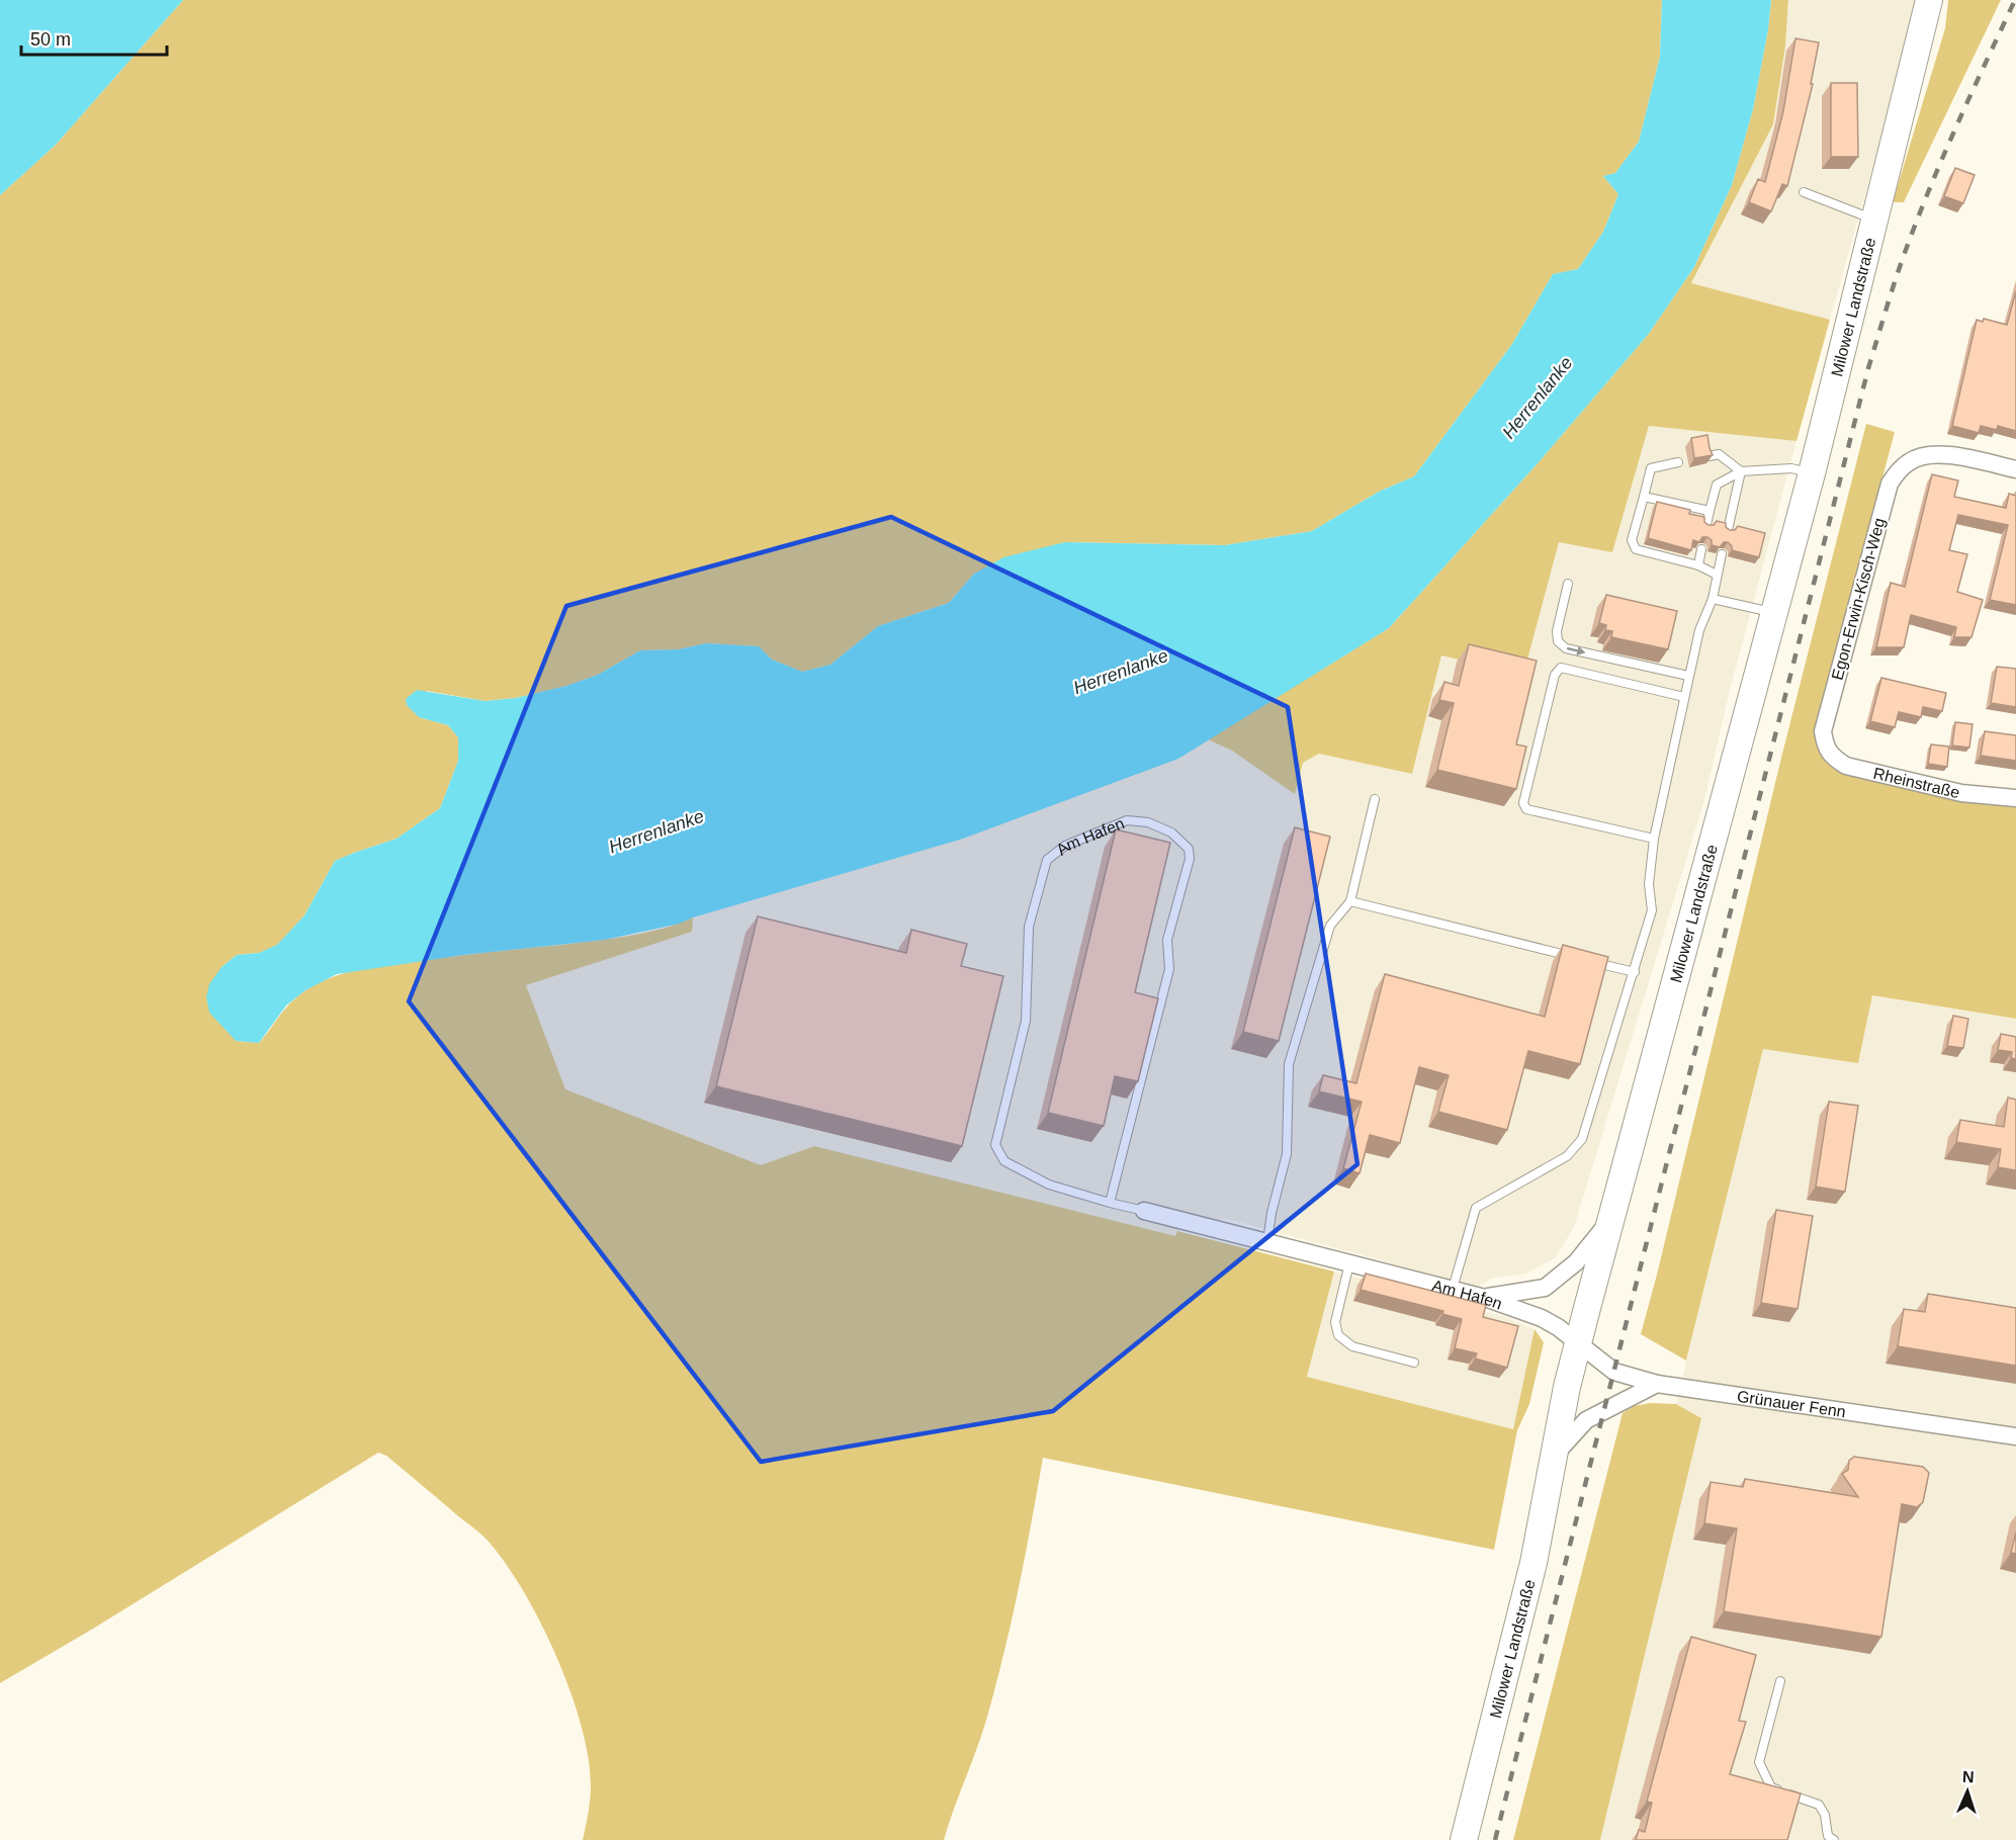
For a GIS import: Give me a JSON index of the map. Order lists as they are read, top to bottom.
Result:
{
  "streets": {
    "main road": ["Milower Landstraße"],
    "street": [
      "Egon-Erwin-Kisch-Weg",
      "Rheinstraße",
      "Am Hafen",
      "Grünauer Fenn"
    ]
  },
  "crossings": [
    ["Milower Landstraße", "Am Hafen"],
    ["Milower Landstraße", "Grünauer Fenn"],
    ["Egon-Erwin-Kisch-Weg", "Rheinstraße"],
    ["Am Hafen", "Grünauer Fenn"]
  ],
  "water": ["Herrenlanke"],
  "scale_bar": "50 m",
  "north": "top"
}
